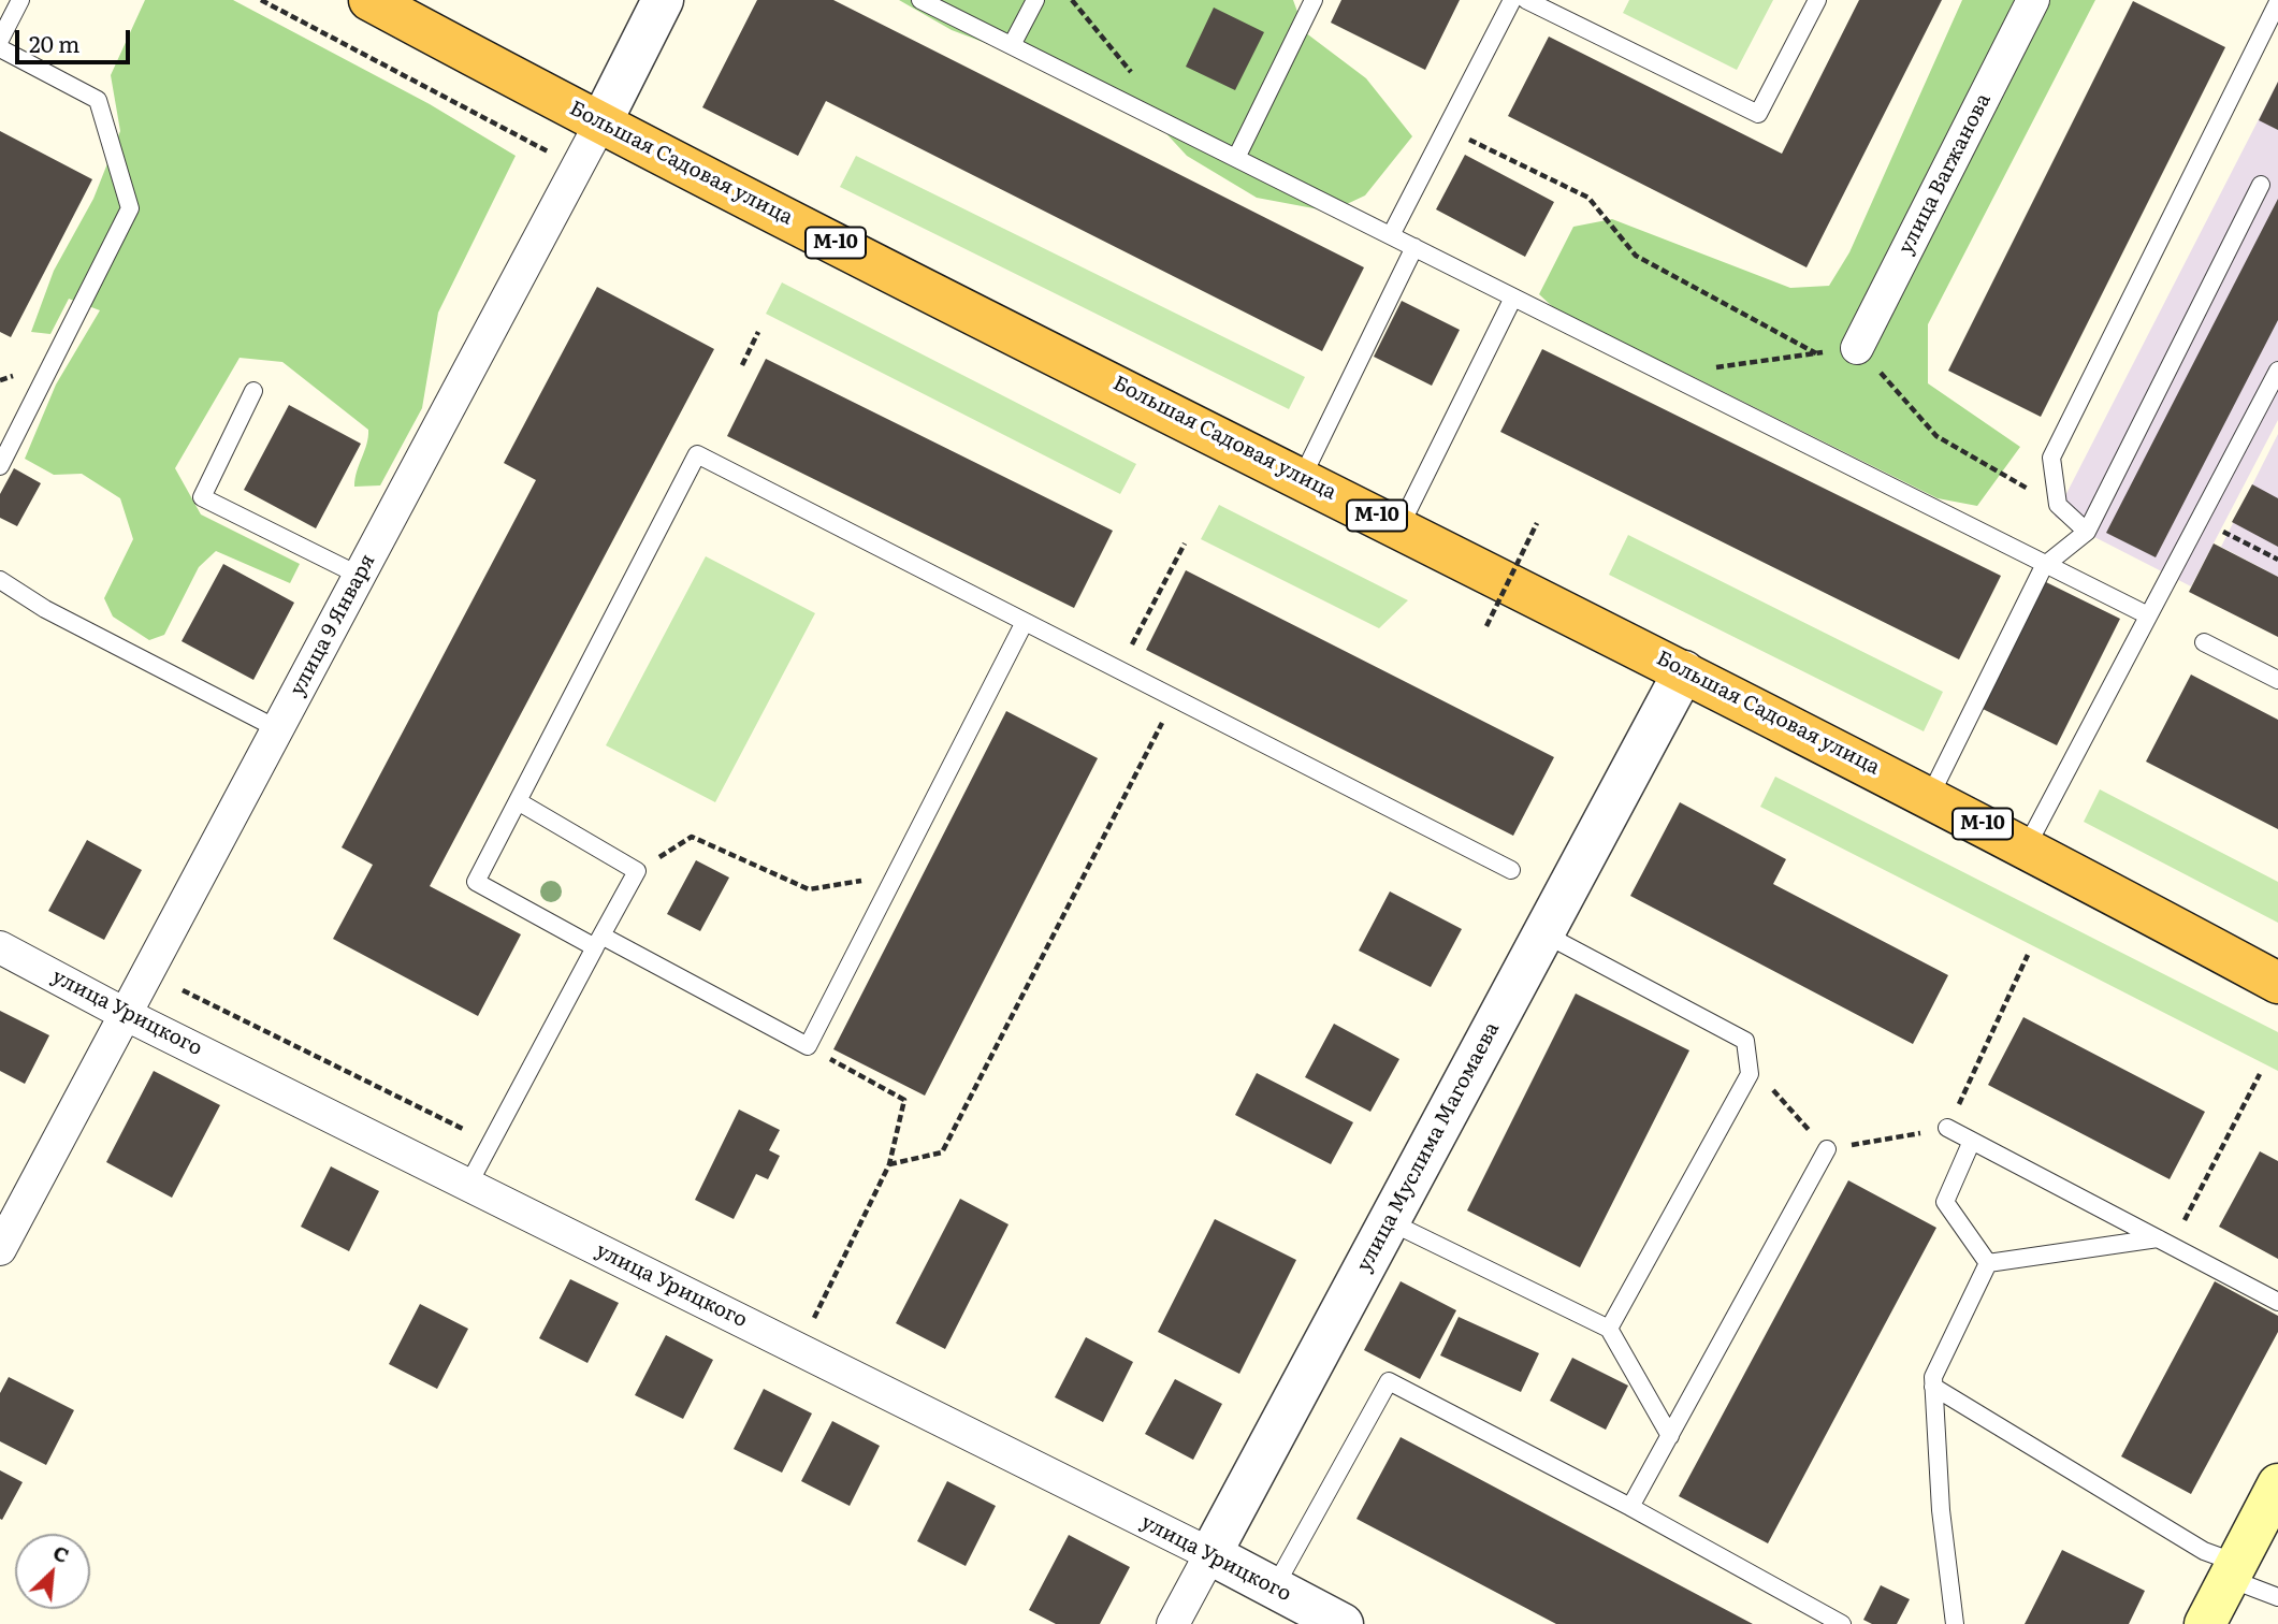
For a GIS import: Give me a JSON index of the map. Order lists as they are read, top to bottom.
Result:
{
  "streets": {
    "highway": ["Большая Садовая улица", "М-10"],
    "street": [
      "улица Вагжанова",
      "улица 9 Января",
      "улица Урицкого",
      "улица Муслима Магомаева"
    ]
  },
  "crossings": [
    ["Большая Садовая улица", "улица 9 Января"],
    ["Большая Садовая улица", "улица Муслима Магомаева"],
    ["улица 9 Января", "улица Урицкого"],
    ["улица Урицкого", "улица Муслима Магомаева"]
  ],
  "scale_bar": "20 m",
  "north": "top right"
}
